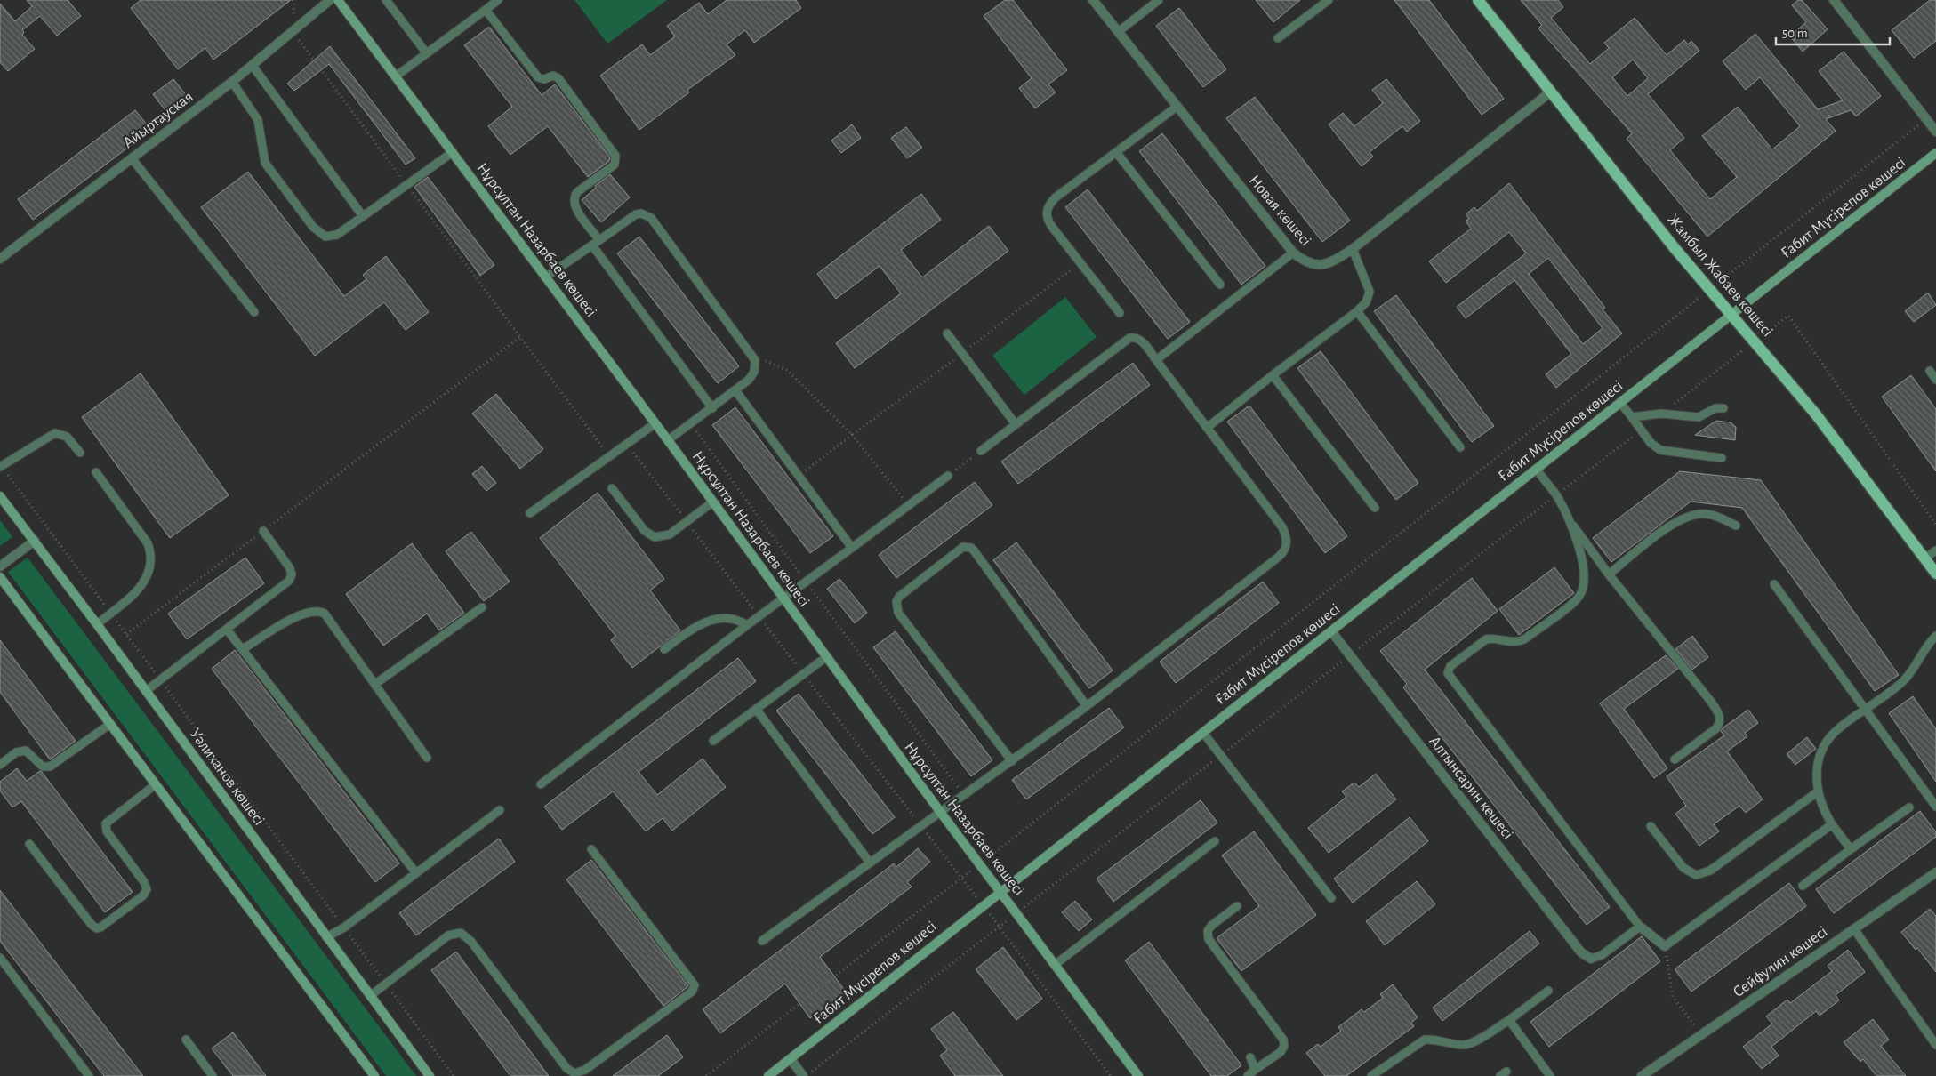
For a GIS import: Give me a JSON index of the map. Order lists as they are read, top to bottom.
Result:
{
  "streets": {
    "main road": [
      "Ғабит Мүсірепов көшесі",
      "Нұрсұлтан Назарбаев көшесі",
      "Жамбыл Жабаев көшесі",
      "Уәлиханов көшесі"
    ],
    "street": [
      "Айыртауская",
      "Новая көшесі",
      "Алтынсарин көшесі",
      "Сейфулин көшесі"
    ]
  },
  "crossings": [
    ["Ғабит Мүсірепов көшесі", "Нұрсұлтан Назарбаев көшесі"],
    ["Ғабит Мүсірепов көшесі", "Жамбыл Жабаев көшесі"],
    ["Ғабит Мүсірепов көшесі", "Алтынсарин көшесі"],
    ["Новая көшесі", "Жамбыл Жабаев көшесі"]
  ],
  "scale_bar": "50 m"
}
